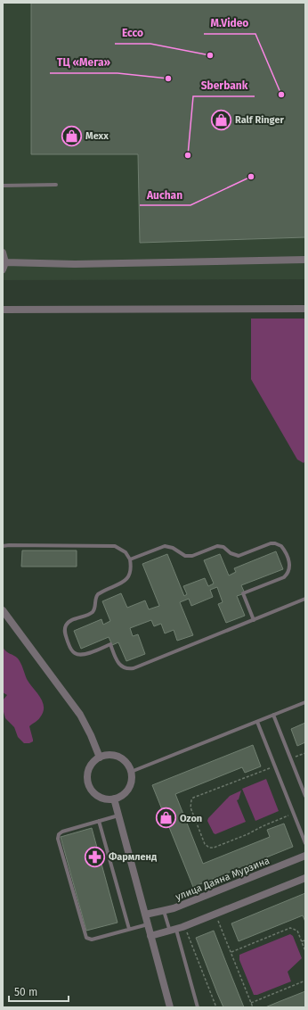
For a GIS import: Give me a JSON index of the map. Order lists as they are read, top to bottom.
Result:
{
  "streets": {
    "street": ["улица Даяна Мурзина"]
  },
  "places": {
    "other": [
      "Ecco",
      "ТЦ «Мега»",
      "M.Video",
      "Sberbank",
      "Auchan"
    ],
    "shop": ["Ralf Ringer", "Mexx", "Ozon"],
    "pharmacy": ["Фармленд"]
  },
  "scale_bar": "50 m"
}
